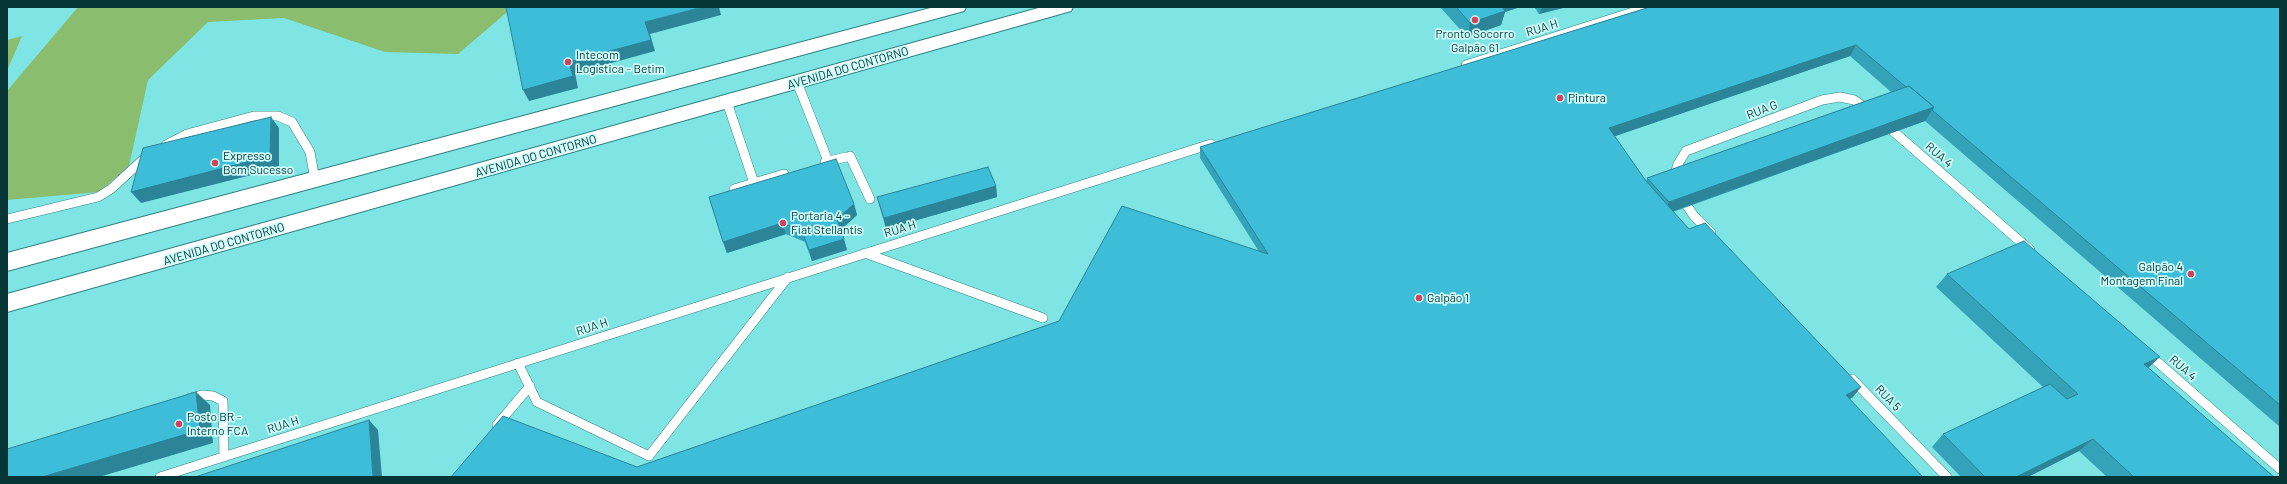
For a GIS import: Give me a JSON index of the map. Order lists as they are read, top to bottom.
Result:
{
  "streets": {
    "street": ["AVENIDA DO CONTORNO"],
    "lane": [
      "RUA H",
      "RUA G",
      "RUA 4",
      "RUA 5"
    ]
  },
  "crossings": [
    ["RUA G", "RUA 4"]
  ],
  "places": [
    "Pronto Socorro Galpão 61",
    "Intecom Logística - Betim",
    "Pintura",
    "Expresso Bom Sucesso",
    "Portaria 4 - Fiat Stellantis",
    "Galpão 4 Montagem Final",
    "Galpão 1",
    "Posto BR - Interno FCA"
  ]
}
